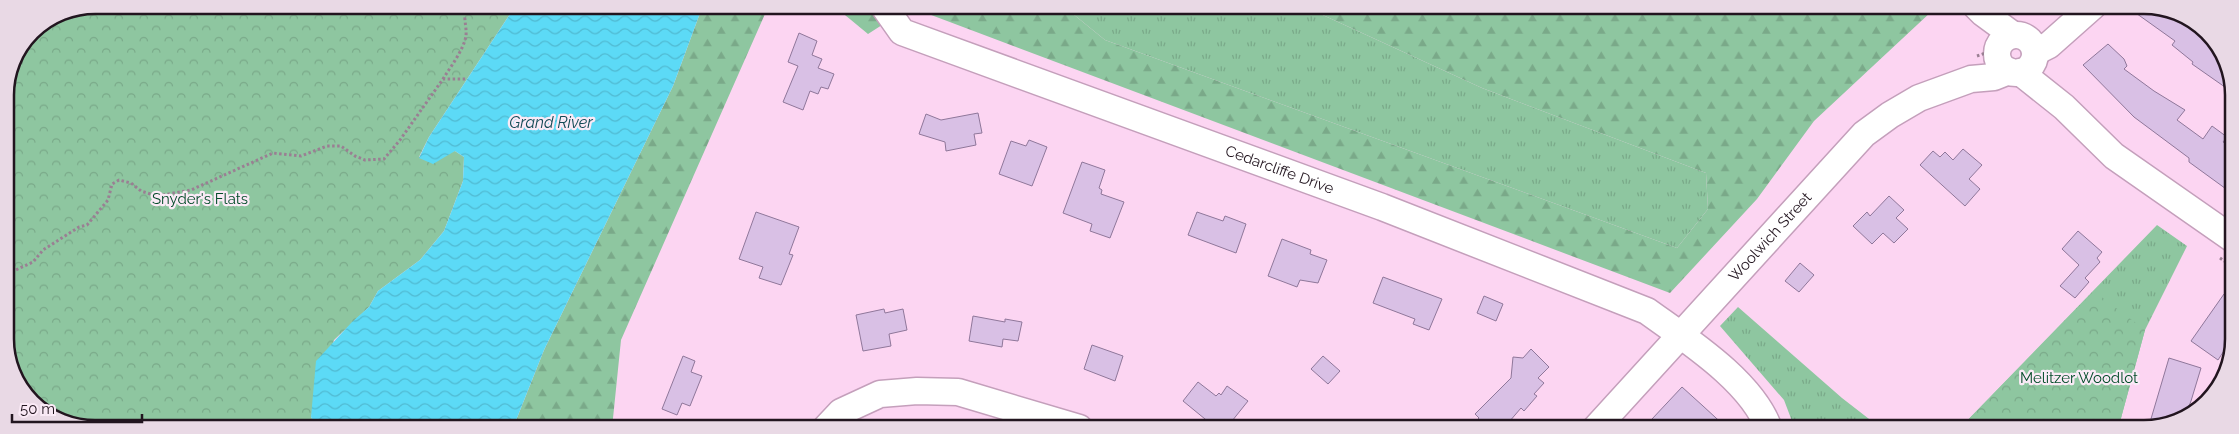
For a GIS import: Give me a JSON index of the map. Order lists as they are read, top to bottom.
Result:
{
  "streets": {
    "street": ["Cedarcliffe Drive", "Woolwich Street"]
  },
  "crossings": [
    ["Cedarcliffe Drive", "Woolwich Street"]
  ],
  "water": ["Grand River"],
  "parks": ["Snyder's Flats", "Melitzer Woodlot"],
  "scale_bar": "50 m"
}
